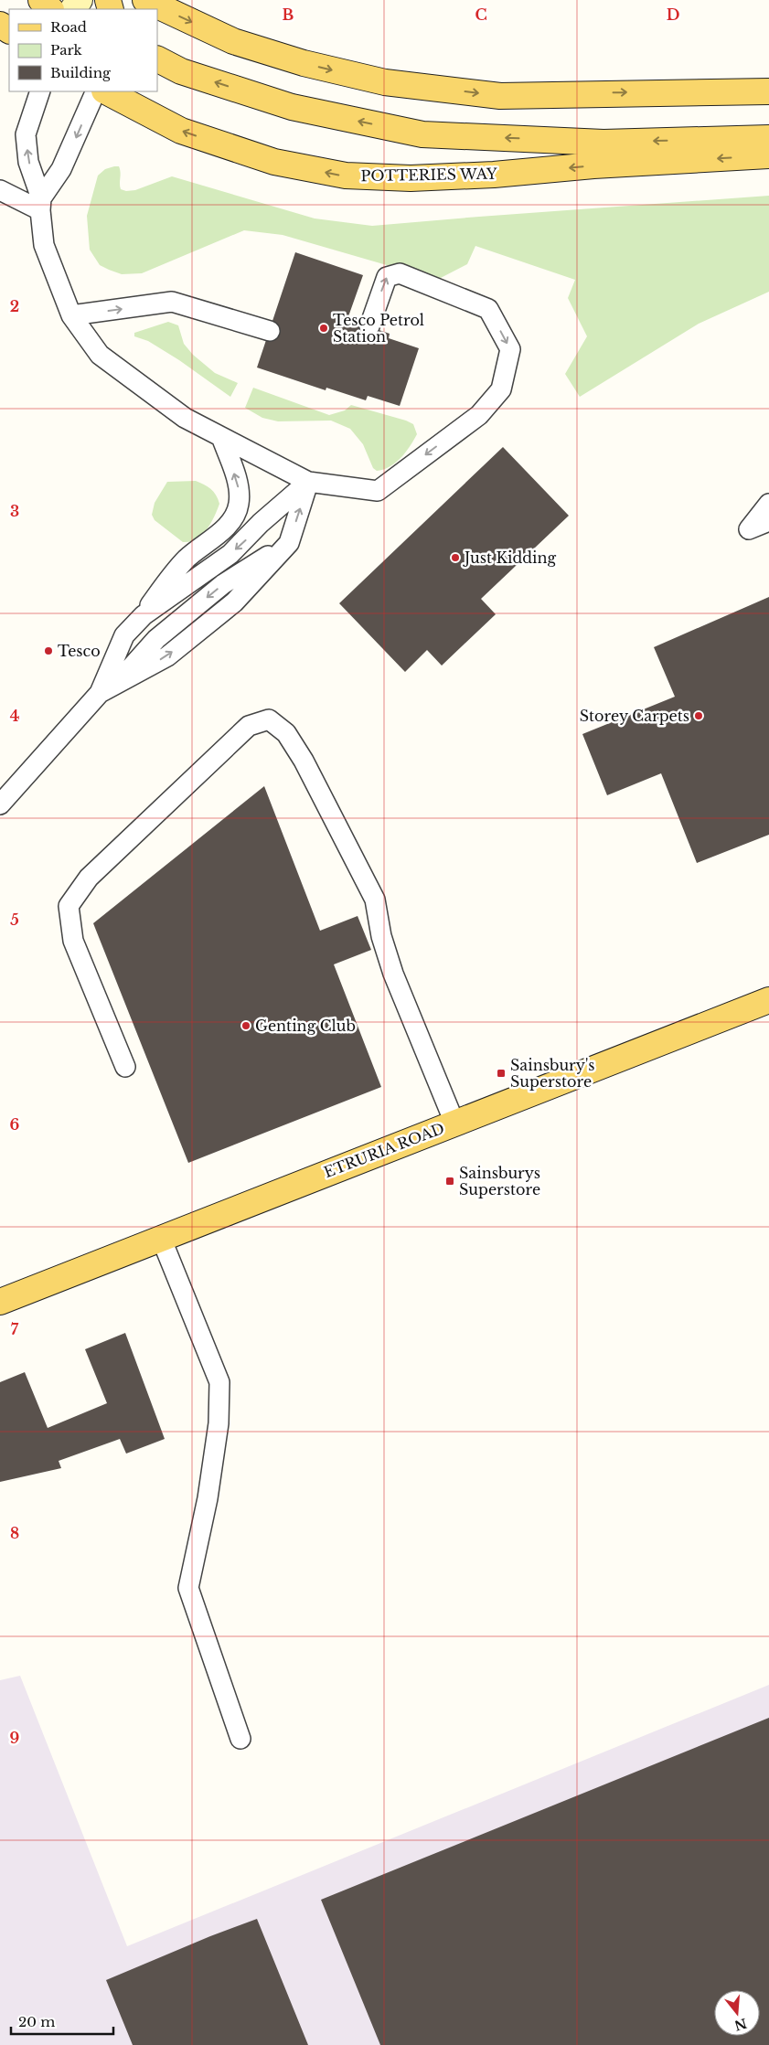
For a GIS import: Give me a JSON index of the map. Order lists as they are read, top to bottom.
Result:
{
  "streets": {
    "main road": ["POTTERIES WAY", "ETRURIA ROAD"]
  },
  "places": {
    "other": [
      "Tesco Petrol Station",
      "Just Kidding",
      "Tesco",
      "Storey Carpets",
      "Genting Club"
    ],
    "transit": ["Sainsbury's Superstore", "Sainsburys Superstore"]
  },
  "legend": ["Road", "Park", "Building"],
  "scale_bar": "20 m",
  "north": "bottom",
  "grid": {
    "columns": ["B", "C", "D"],
    "rows": [
      "2",
      "3",
      "4",
      "5",
      "6",
      "7",
      "8",
      "9"
    ]
  }
}
